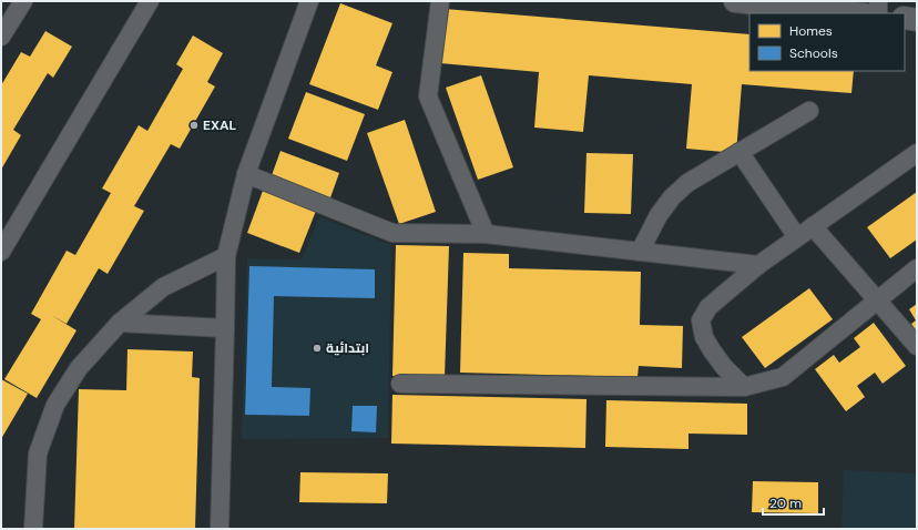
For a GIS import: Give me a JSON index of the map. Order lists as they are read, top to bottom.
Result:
{
  "places": ["EXAL", "ابتدائية"],
  "legend": ["Homes", "Schools"],
  "scale_bar": "20 m"
}
